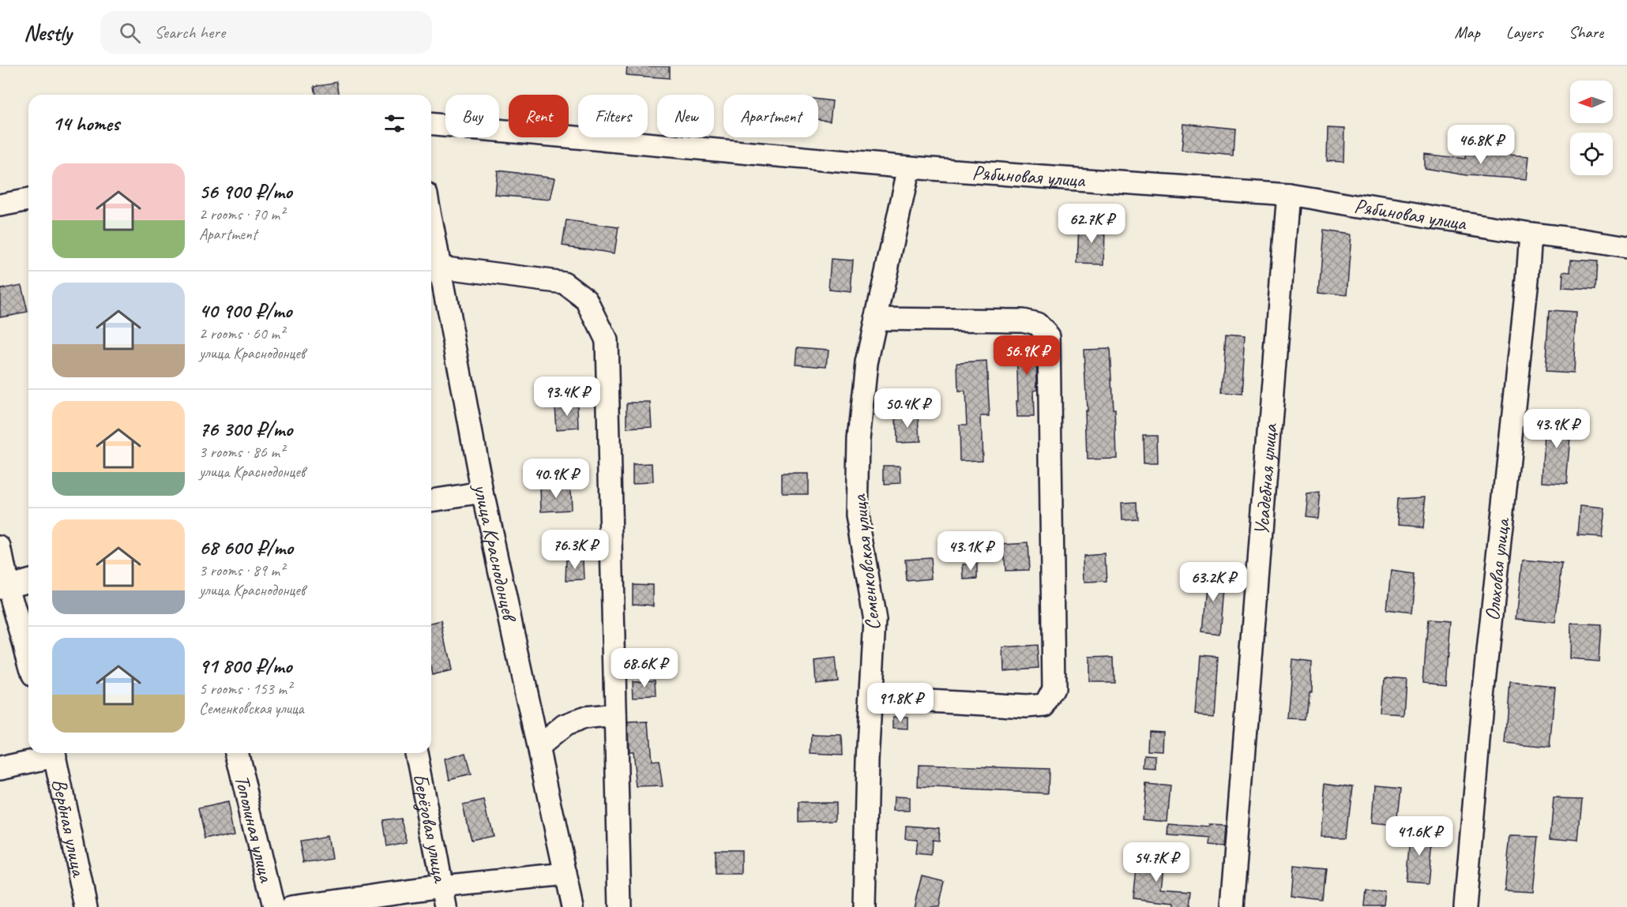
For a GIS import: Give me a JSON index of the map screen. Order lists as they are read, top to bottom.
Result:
{
  "streets": {
    "street": [
      "Рябиновая улица",
      "Усадебная улица",
      "улица Краснодонцев",
      "Семенковская улица",
      "Ольховая улица",
      "Вербная улица",
      "Тополиная улица",
      "Берёзовая улица"
    ]
  },
  "crossings": [
    ["Рябиновая улица", "Усадебная улица"],
    ["Рябиновая улица", "Семенковская улица"],
    ["Рябиновая улица", "Ольховая улица"]
  ],
  "north": "left",
  "page": {
    "header": "Nestly",
    "search": "Search here",
    "nav": ["Map", "Layers", "Share"],
    "chip": [
      "Buy",
      "Rent",
      "Filters",
      "New",
      "Apartment"
    ],
    "heading": "14 homes",
    "price": [
      "46.8K ₽",
      "62.7K ₽",
      "56.9K ₽",
      "93.4K ₽",
      "50.4K ₽",
      "43.9K ₽",
      "40.9K ₽",
      "76.3K ₽",
      "43.1K ₽",
      "63.2K ₽",
      "68.6K ₽",
      "91.8K ₽",
      "41.6K ₽",
      "54.7K ₽"
    ],
    "list": [
      {
        "name": "56 900 ₽/mo",
        "note": "2 rooms · 70 m² · Apartment"
      },
      {
        "name": "40 900 ₽/mo",
        "note": "2 rooms · 60 m² · улица Краснодонцев"
      },
      {
        "name": "76 300 ₽/mo",
        "note": "3 rooms · 86 m² · улица Краснодонцев"
      },
      {
        "name": "68 600 ₽/mo",
        "note": "3 rooms · 89 m² · улица Краснодонцев"
      },
      {
        "name": "91 800 ₽/mo",
        "note": "5 rooms · 153 m² · Семенковская улица"
      }
    ]
  }
}
